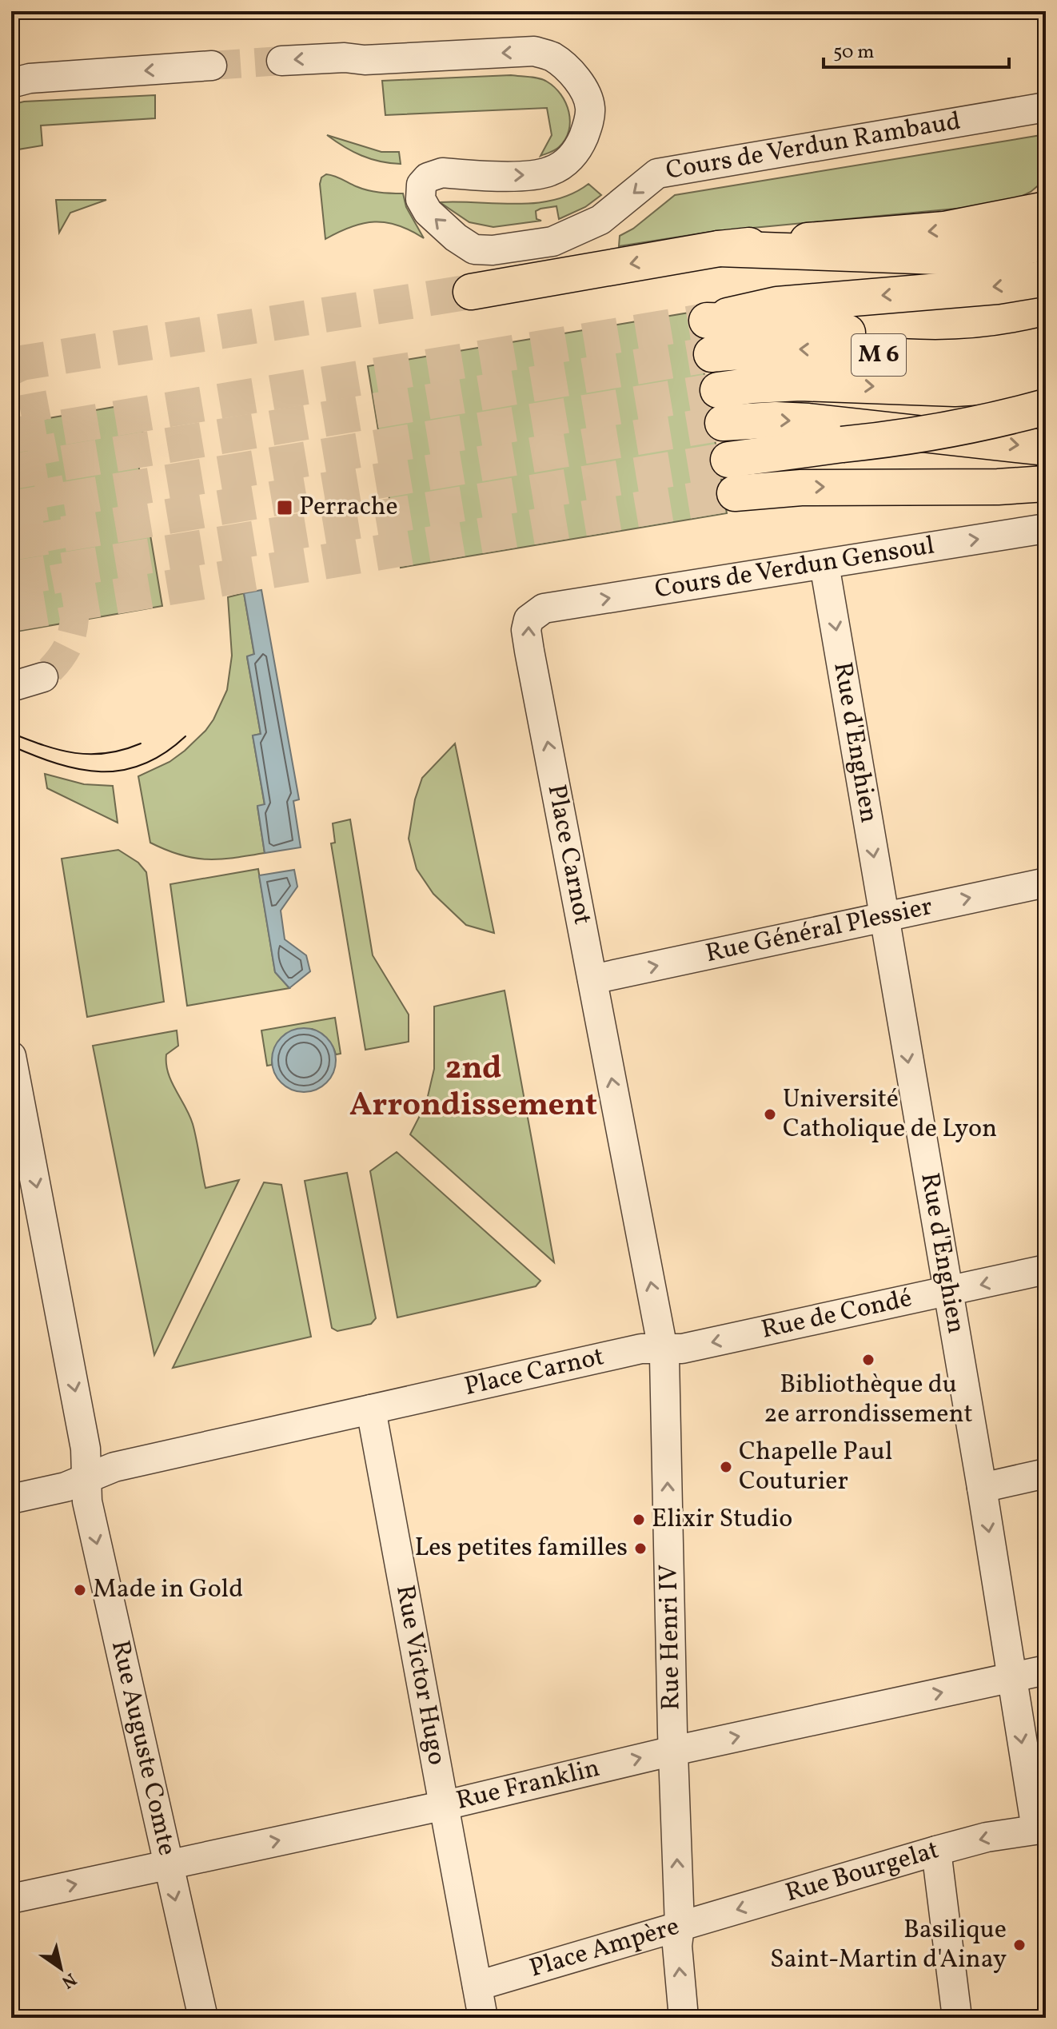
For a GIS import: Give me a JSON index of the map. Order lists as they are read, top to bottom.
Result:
{
  "streets": {
    "main road": ["M 6"],
    "street": [
      "Cours de Verdun Rambaud",
      "Cours de Verdun Gensoul",
      "Rue d'Enghien",
      "Place Carnot",
      "Rue Général Plessier",
      "Rue de Condé",
      "Rue Henri IV",
      "Rue Victor Hugo",
      "Rue Auguste Comte",
      "Rue Franklin",
      "Rue Bourgelat",
      "Place Ampère"
    ]
  },
  "crossings": [
    ["Cours de Verdun Gensoul", "Rue d'Enghien"],
    ["Cours de Verdun Gensoul", "Place Carnot"],
    ["Rue d'Enghien", "Rue Général Plessier"],
    ["Rue d'Enghien", "Rue de Condé"],
    ["Rue d'Enghien", "Rue Franklin"],
    ["Rue d'Enghien", "Rue Bourgelat"],
    ["Place Carnot", "Rue Général Plessier"],
    ["Place Carnot", "Rue de Condé"],
    ["Place Carnot", "Rue Henri IV"],
    ["Place Carnot", "Rue Victor Hugo"],
    ["Place Carnot", "Rue Auguste Comte"],
    ["Rue de Condé", "Rue Henri IV"],
    ["Rue Henri IV", "Rue Franklin"],
    ["Rue Henri IV", "Rue Bourgelat"],
    ["Rue Henri IV", "Place Ampère"],
    ["Rue Victor Hugo", "Rue Franklin"],
    ["Rue Victor Hugo", "Place Ampère"],
    ["Rue Auguste Comte", "Rue Franklin"],
    ["Rue Bourgelat", "Place Ampère"]
  ],
  "one_way": [
    "Cours de Verdun Gensoul",
    "Rue d'Enghien",
    "Place Carnot",
    "Rue Général Plessier",
    "Rue de Condé",
    "Rue Henri IV",
    "Rue Auguste Comte",
    "Rue Franklin",
    "Rue Bourgelat"
  ],
  "districts": ["2nd Arrondissement"],
  "places": {
    "transit": ["Perrache"],
    "other": [
      "Université Catholique de Lyon",
      "Bibliothèque du 2e arrondissement",
      "Chapelle Paul Couturier",
      "Elixir Studio",
      "Les petites familles",
      "Made in Gold",
      "Basilique Saint-Martin d'Ainay"
    ]
  },
  "scale_bar": "50 m",
  "north": "bottom right"
}
